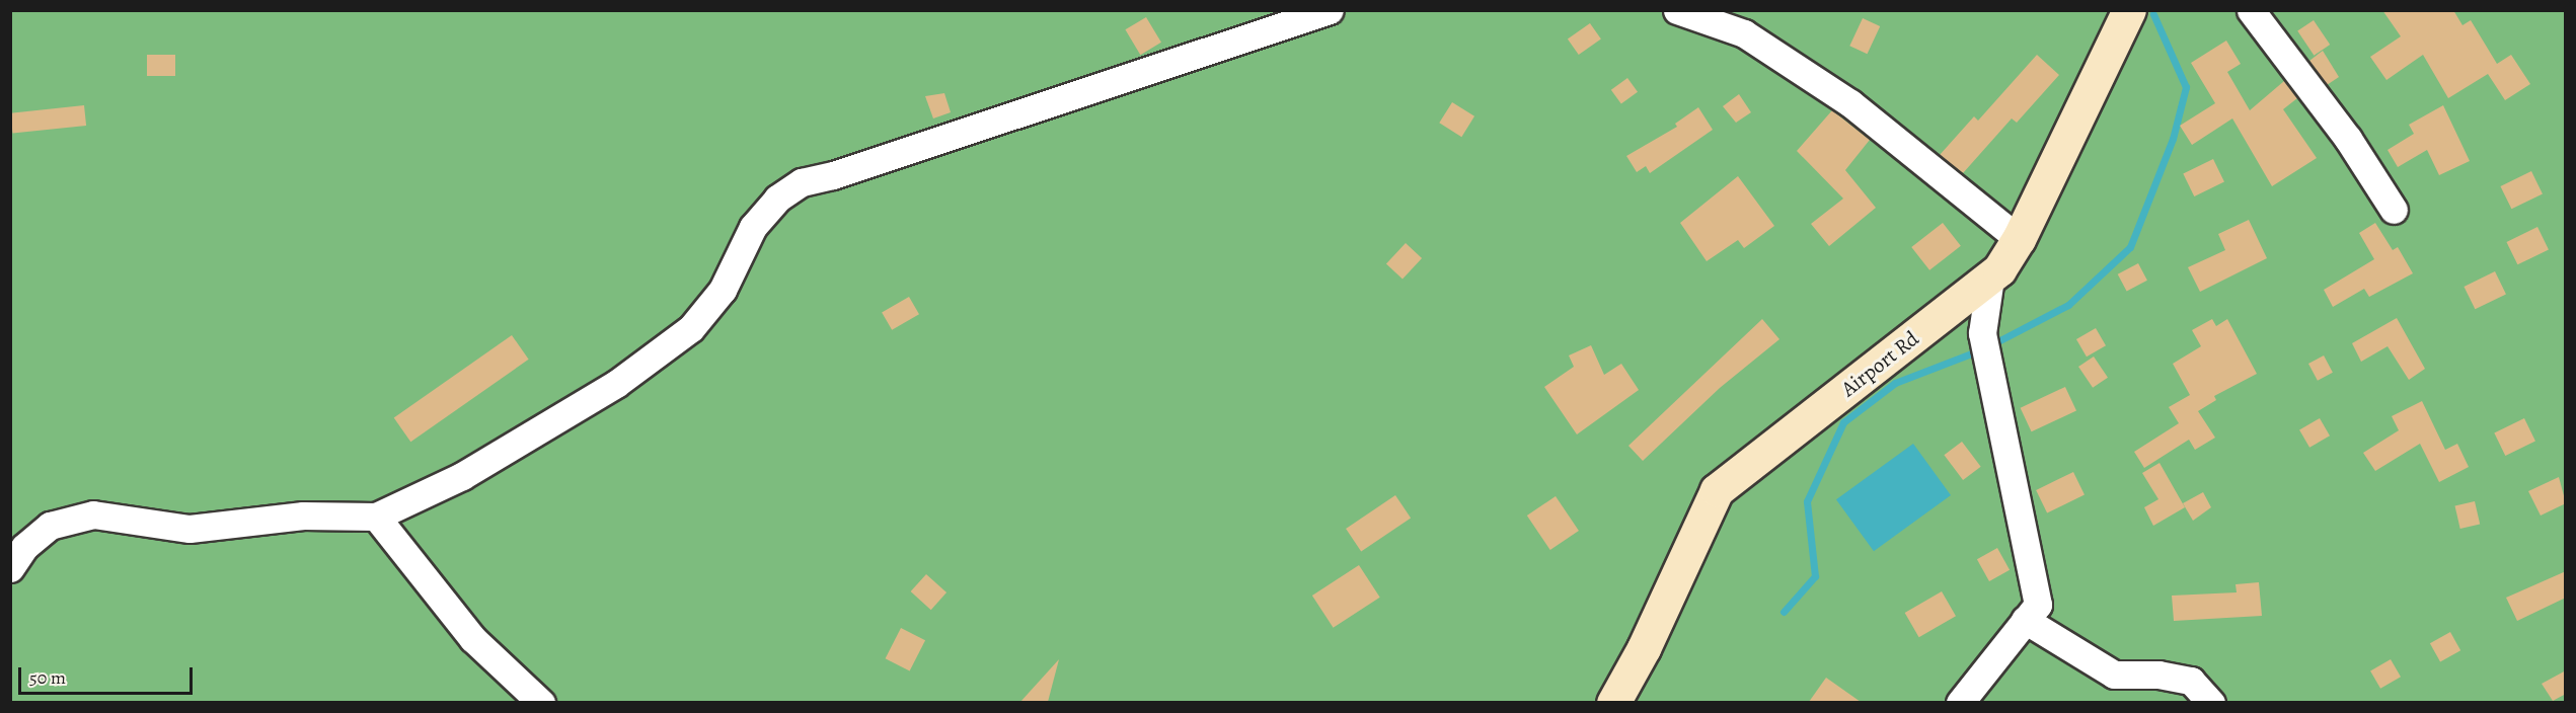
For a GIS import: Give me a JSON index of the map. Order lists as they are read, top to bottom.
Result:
{
  "streets": {
    "main road": ["Airport Rd"]
  },
  "scale_bar": "50 m"
}
